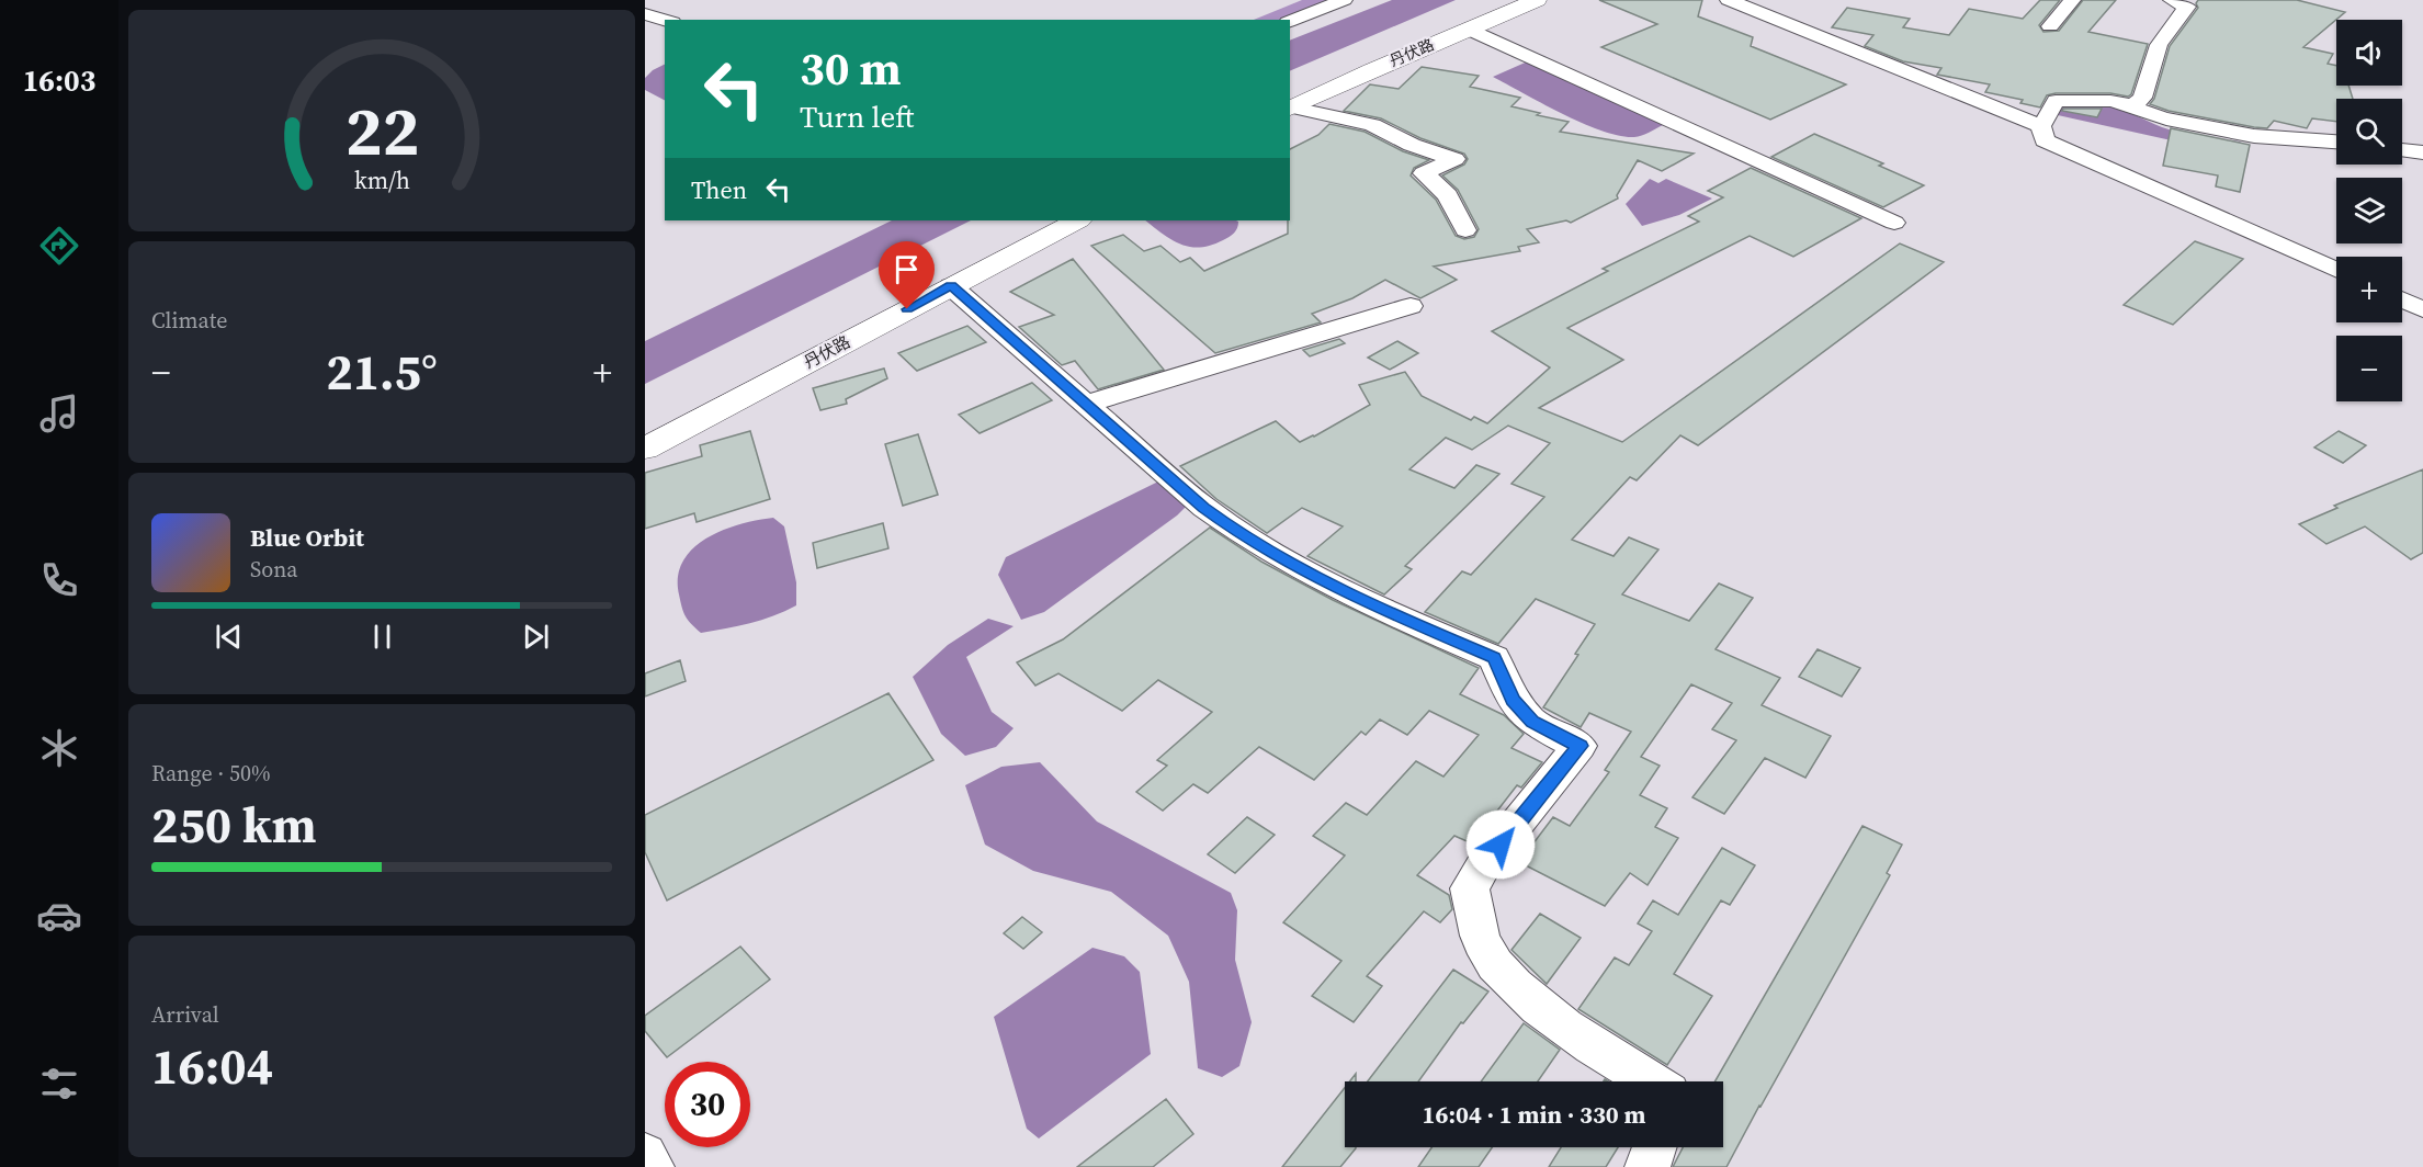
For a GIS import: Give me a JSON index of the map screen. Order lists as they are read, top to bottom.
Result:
{
  "streets": {
    "main road": ["丹伏路"]
  },
  "page": {
    "tabs": "16:03",
    "map_buttons": ["+", "−"],
    "turn": ["30 m", "Turn left"],
    "then": "Then",
    "tile": [
      "Climate",
      ["Range · 50%", "250 km"],
      ["Arrival", "16:04"]
    ],
    "heat": ["−", "21.5°", "+"],
    "song": ["Blue Orbit", "Sona"],
    "limit": "30",
    "trip": "16:04 · 1 min · 330 m",
    "gauge": ["22", "km/h"]
  }
}
